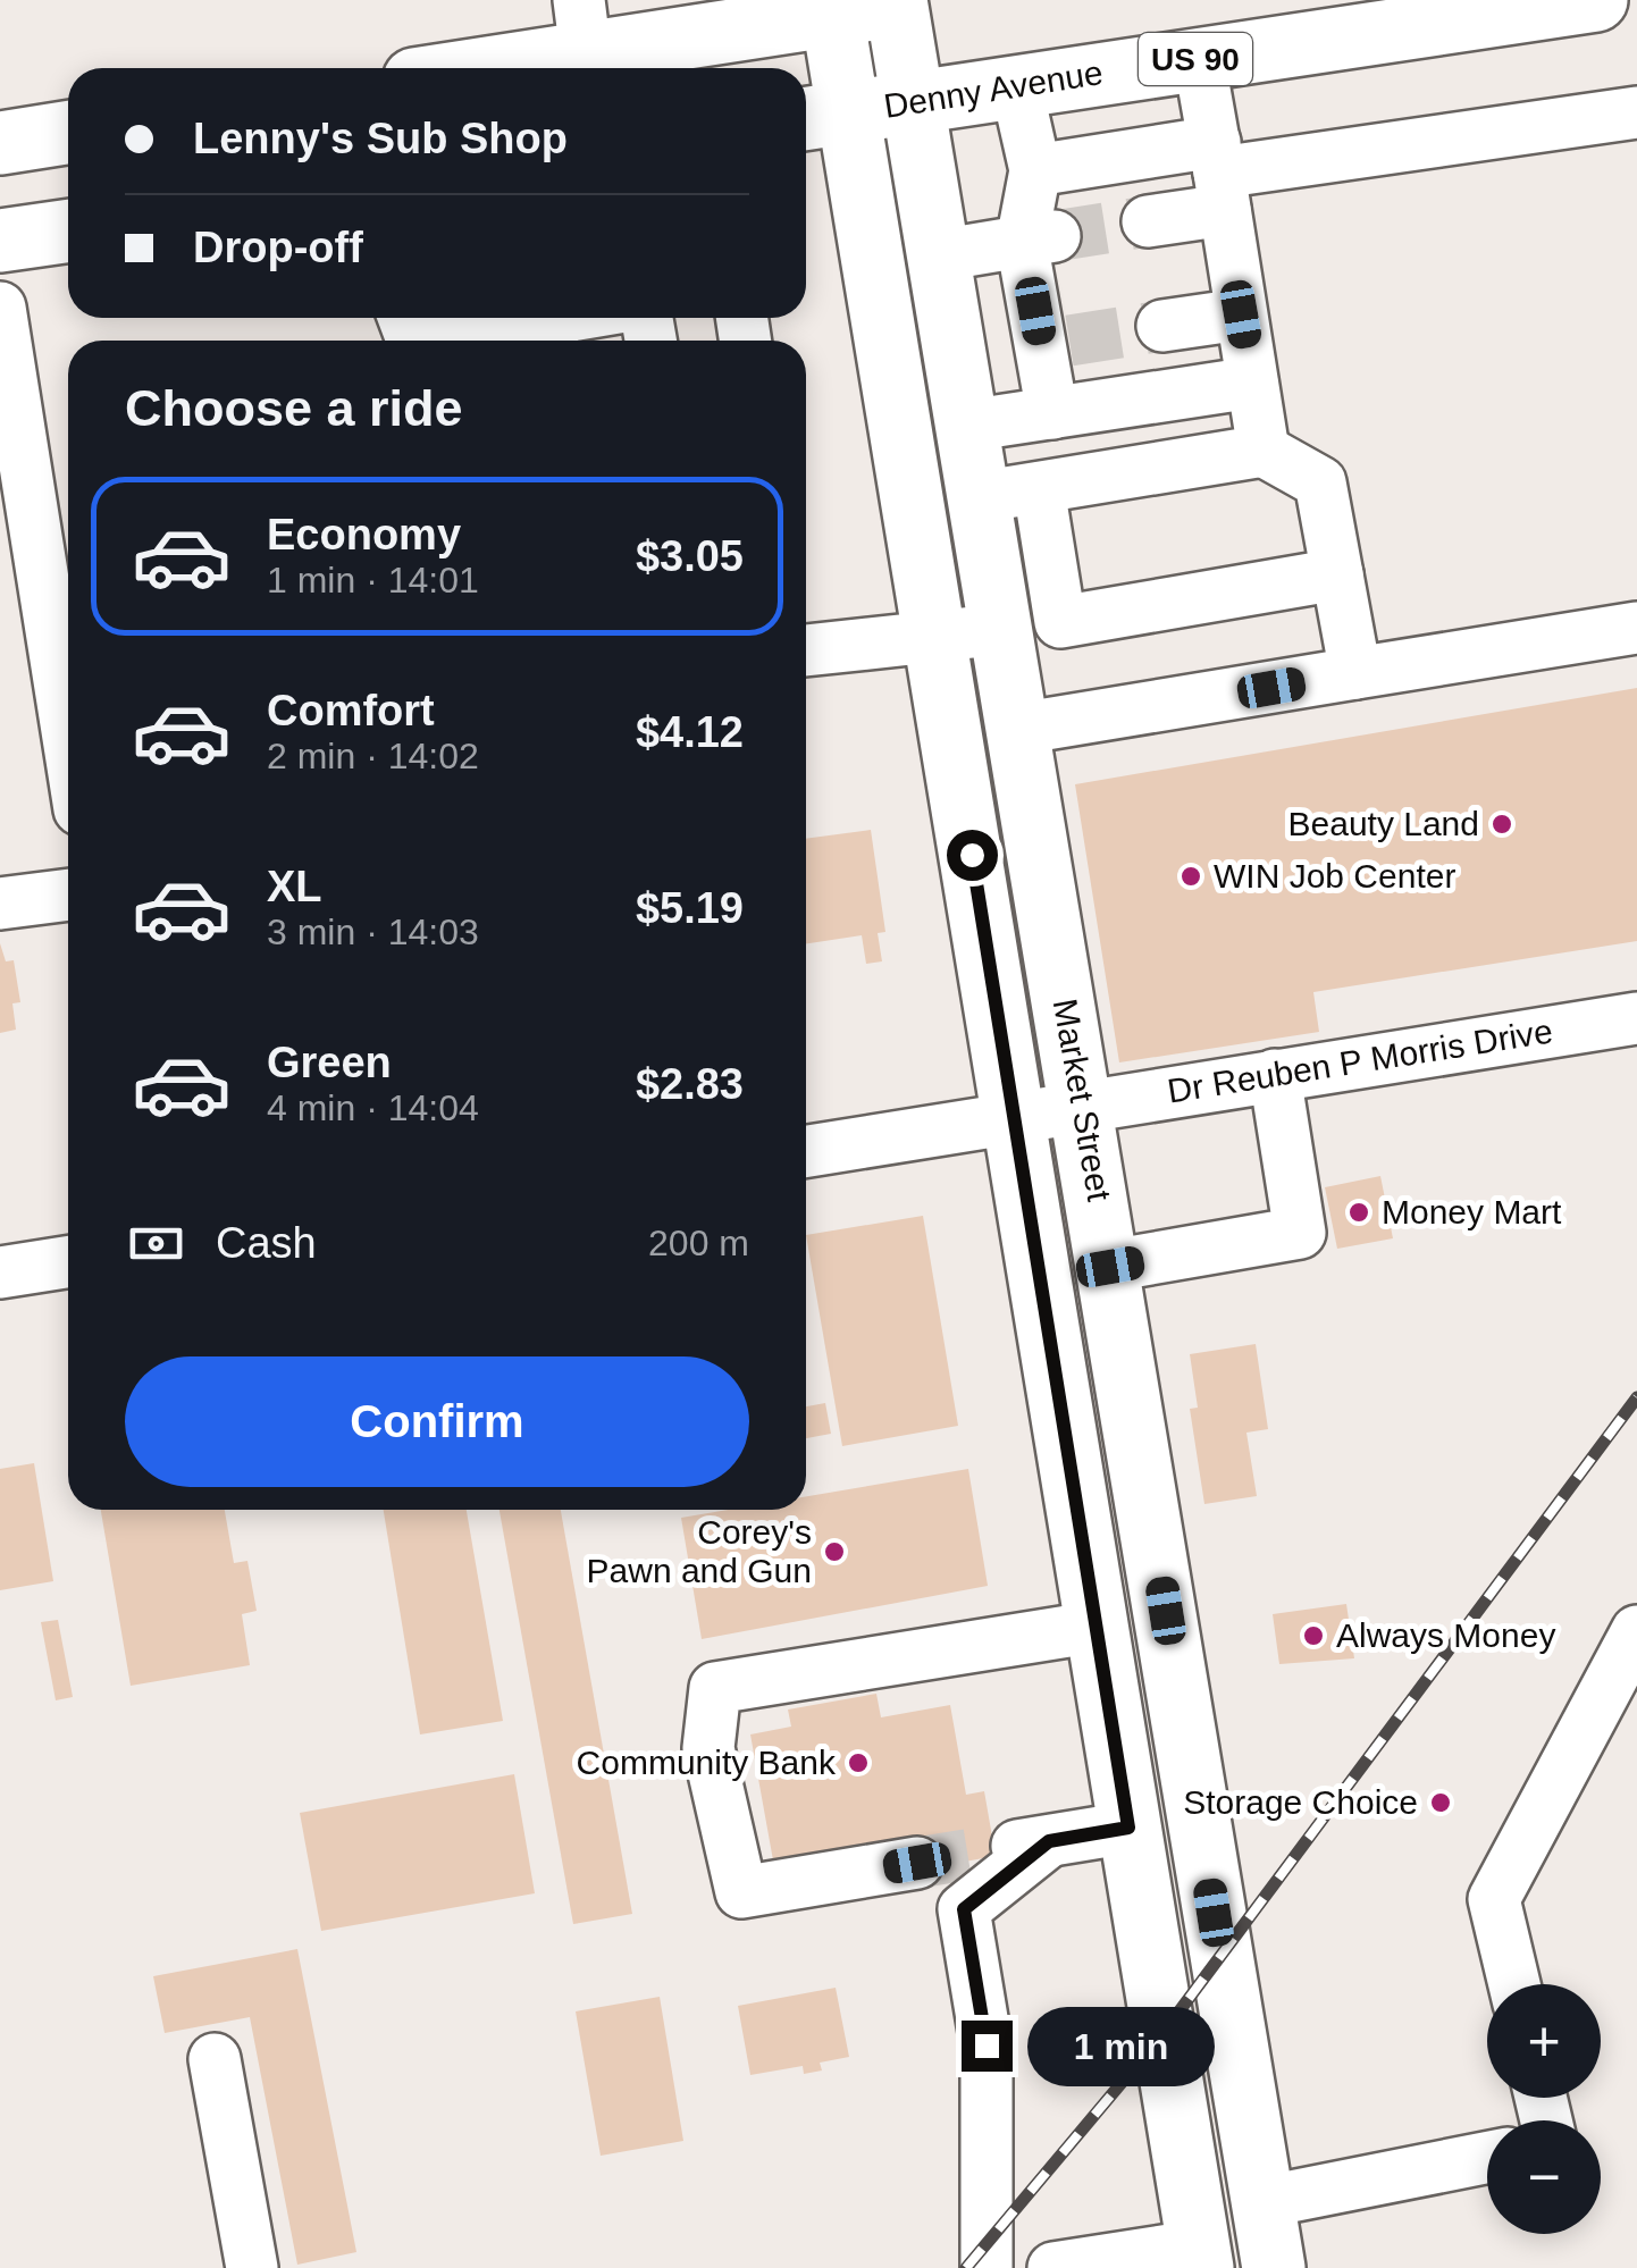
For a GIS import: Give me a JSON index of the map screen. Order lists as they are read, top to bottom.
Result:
{
  "streets": {
    "main road": ["US 90", "Denny Avenue", "Market Street"],
    "street": ["Dr Reuben P Morris Drive"]
  },
  "crossings": [
    ["Denny Avenue", "Market Street"],
    ["Dr Reuben P Morris Drive", "Market Street"]
  ],
  "places": [
    "Beauty Land",
    "WIN Job Center",
    "Money Mart",
    "Corey's Pawn and Gun",
    "Always Money",
    "Community Bank",
    "Storage Choice"
  ],
  "page": {
    "banner": ["Lenny's Sub Shop", "Drop-off"],
    "heading": "Choose a ride",
    "list": [
      {
        "name": "Economy",
        "note": "1 min · 14:01",
        "value": "$3.05"
      },
      {
        "name": "Comfort",
        "note": "2 min · 14:02",
        "value": "$4.12"
      },
      {
        "name": "XL",
        "note": "3 min · 14:03",
        "value": "$5.19"
      },
      {
        "name": "Green",
        "note": "4 min · 14:04",
        "value": "$2.83"
      }
    ],
    "pay": ["Cash", "200 m"],
    "buttons": "Confirm",
    "map_buttons": ["+", "−"],
    "bubble": "1 min"
  }
}
